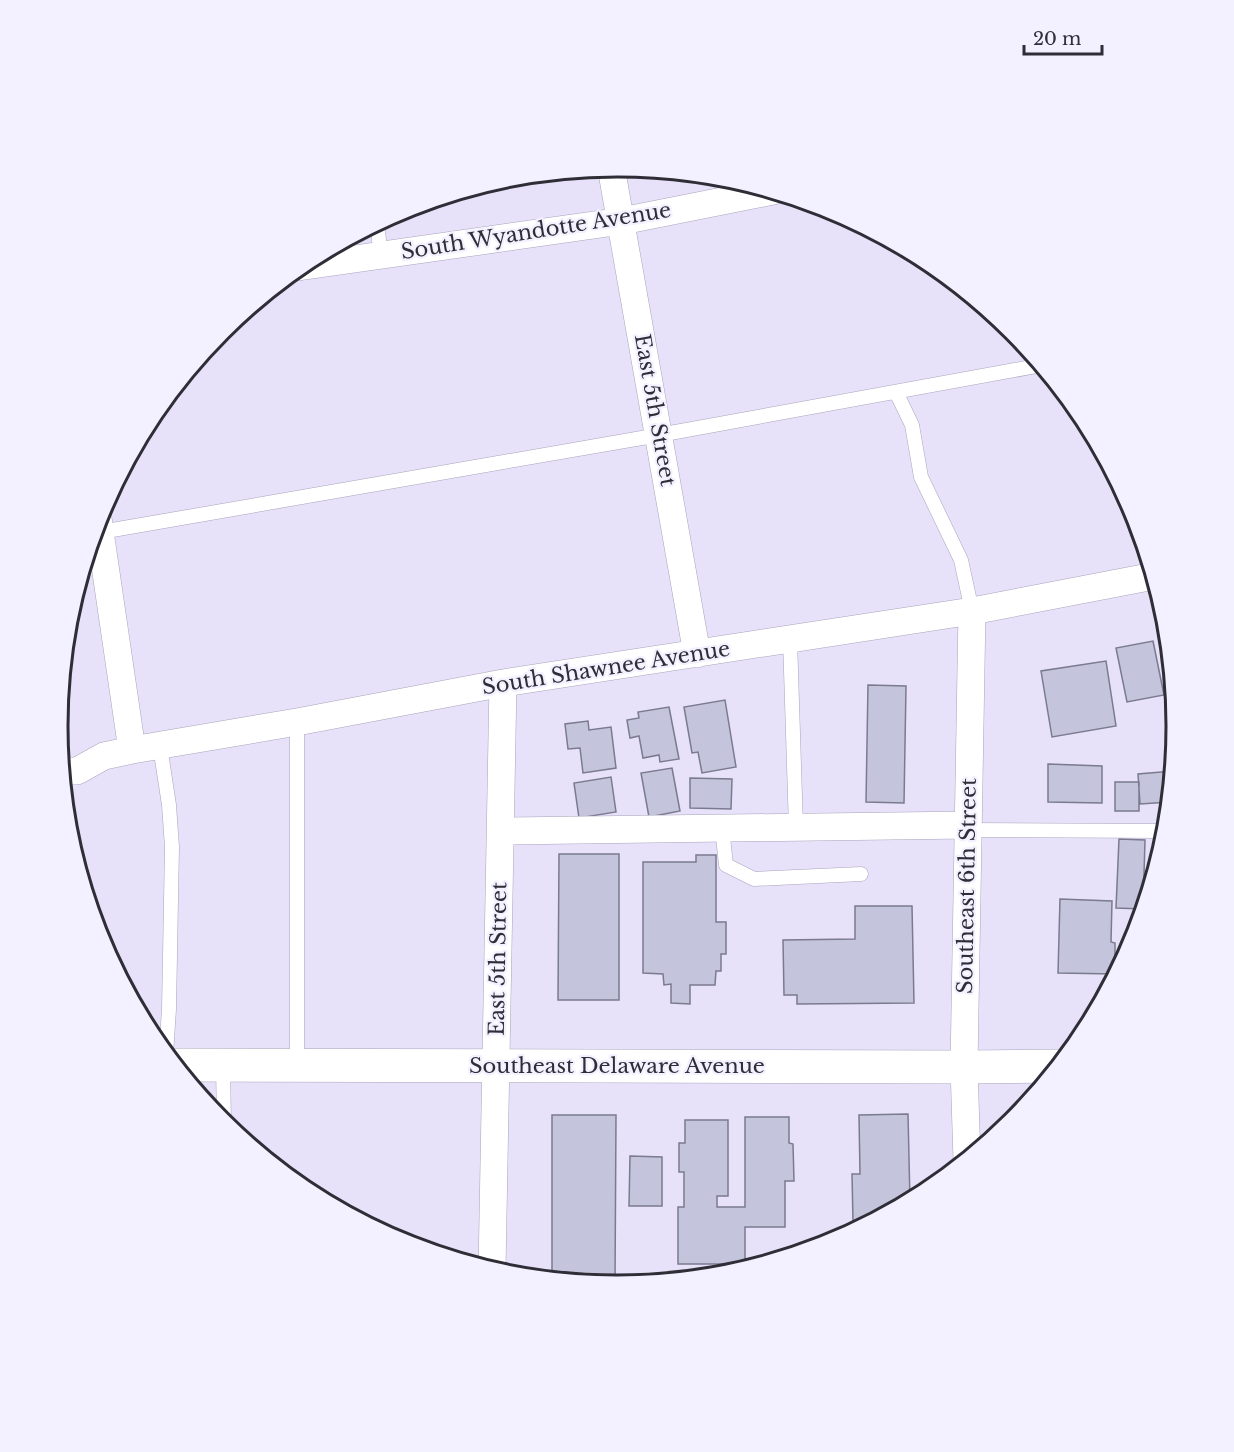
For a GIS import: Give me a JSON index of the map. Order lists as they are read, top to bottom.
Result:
{
  "streets": {
    "street": [
      "South Wyandotte Avenue",
      "East 5th Street",
      "South Shawnee Avenue",
      "Southeast 6th Street",
      "Southeast Delaware Avenue"
    ]
  },
  "crossings": [
    ["South Wyandotte Avenue", "East 5th Street"],
    ["East 5th Street", "South Shawnee Avenue"],
    ["East 5th Street", "Southeast Delaware Avenue"],
    ["South Shawnee Avenue", "Southeast 6th Street"],
    ["Southeast 6th Street", "Southeast Delaware Avenue"]
  ],
  "scale_bar": "20 m"
}
